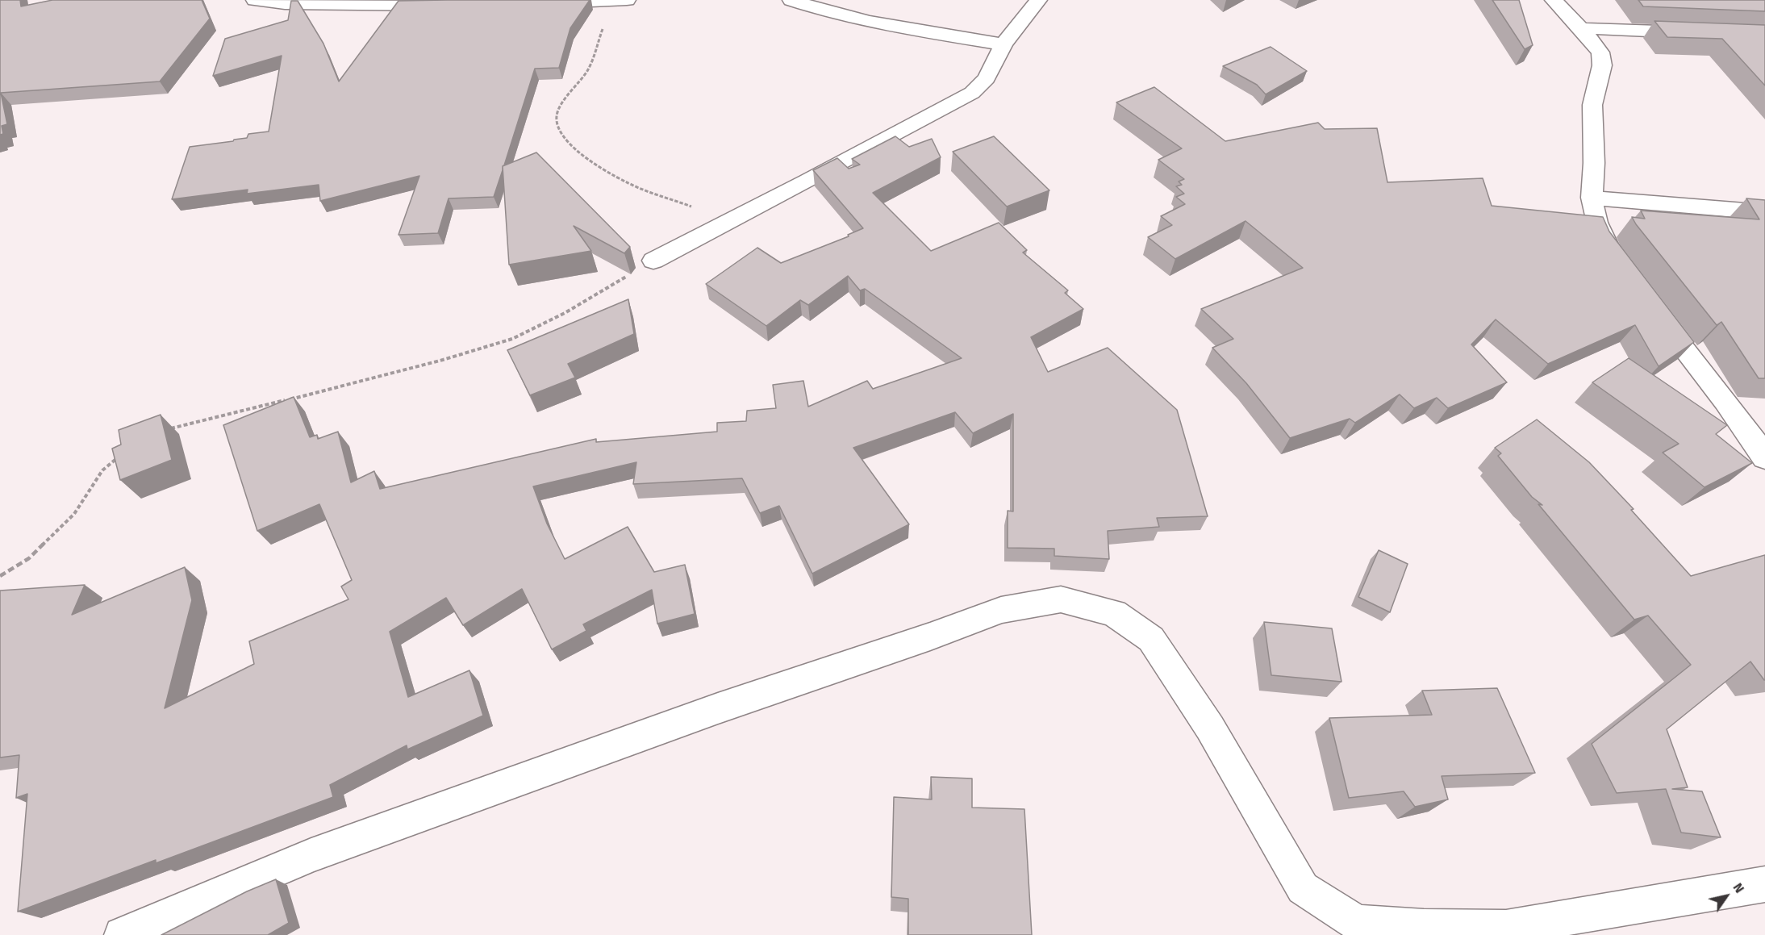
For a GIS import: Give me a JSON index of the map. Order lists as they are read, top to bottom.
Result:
{
  "north": "top right"
}
